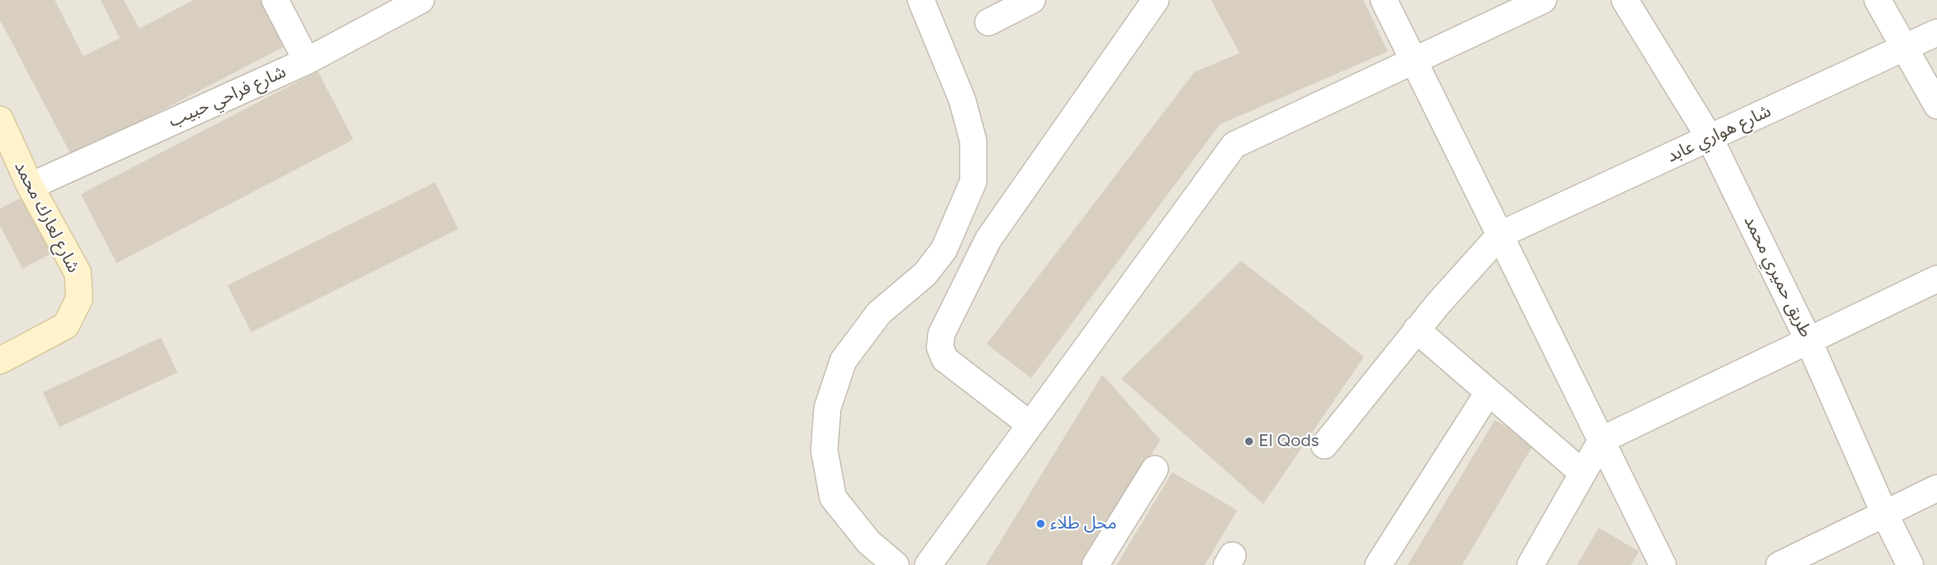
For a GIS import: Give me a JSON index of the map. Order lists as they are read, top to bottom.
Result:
{
  "streets": {
    "street": [
      "شارع فراحي حبيب",
      "شارع هواري عابد",
      "شارع لعارك محمد",
      "طريق حميري محمد"
    ]
  },
  "crossings": [
    ["شارع فراحي حبيب", "شارع لعارك محمد"],
    ["شارع هواري عابد", "طريق حميري محمد"]
  ],
  "places": ["El Qods", "محل طلاء"]
}
